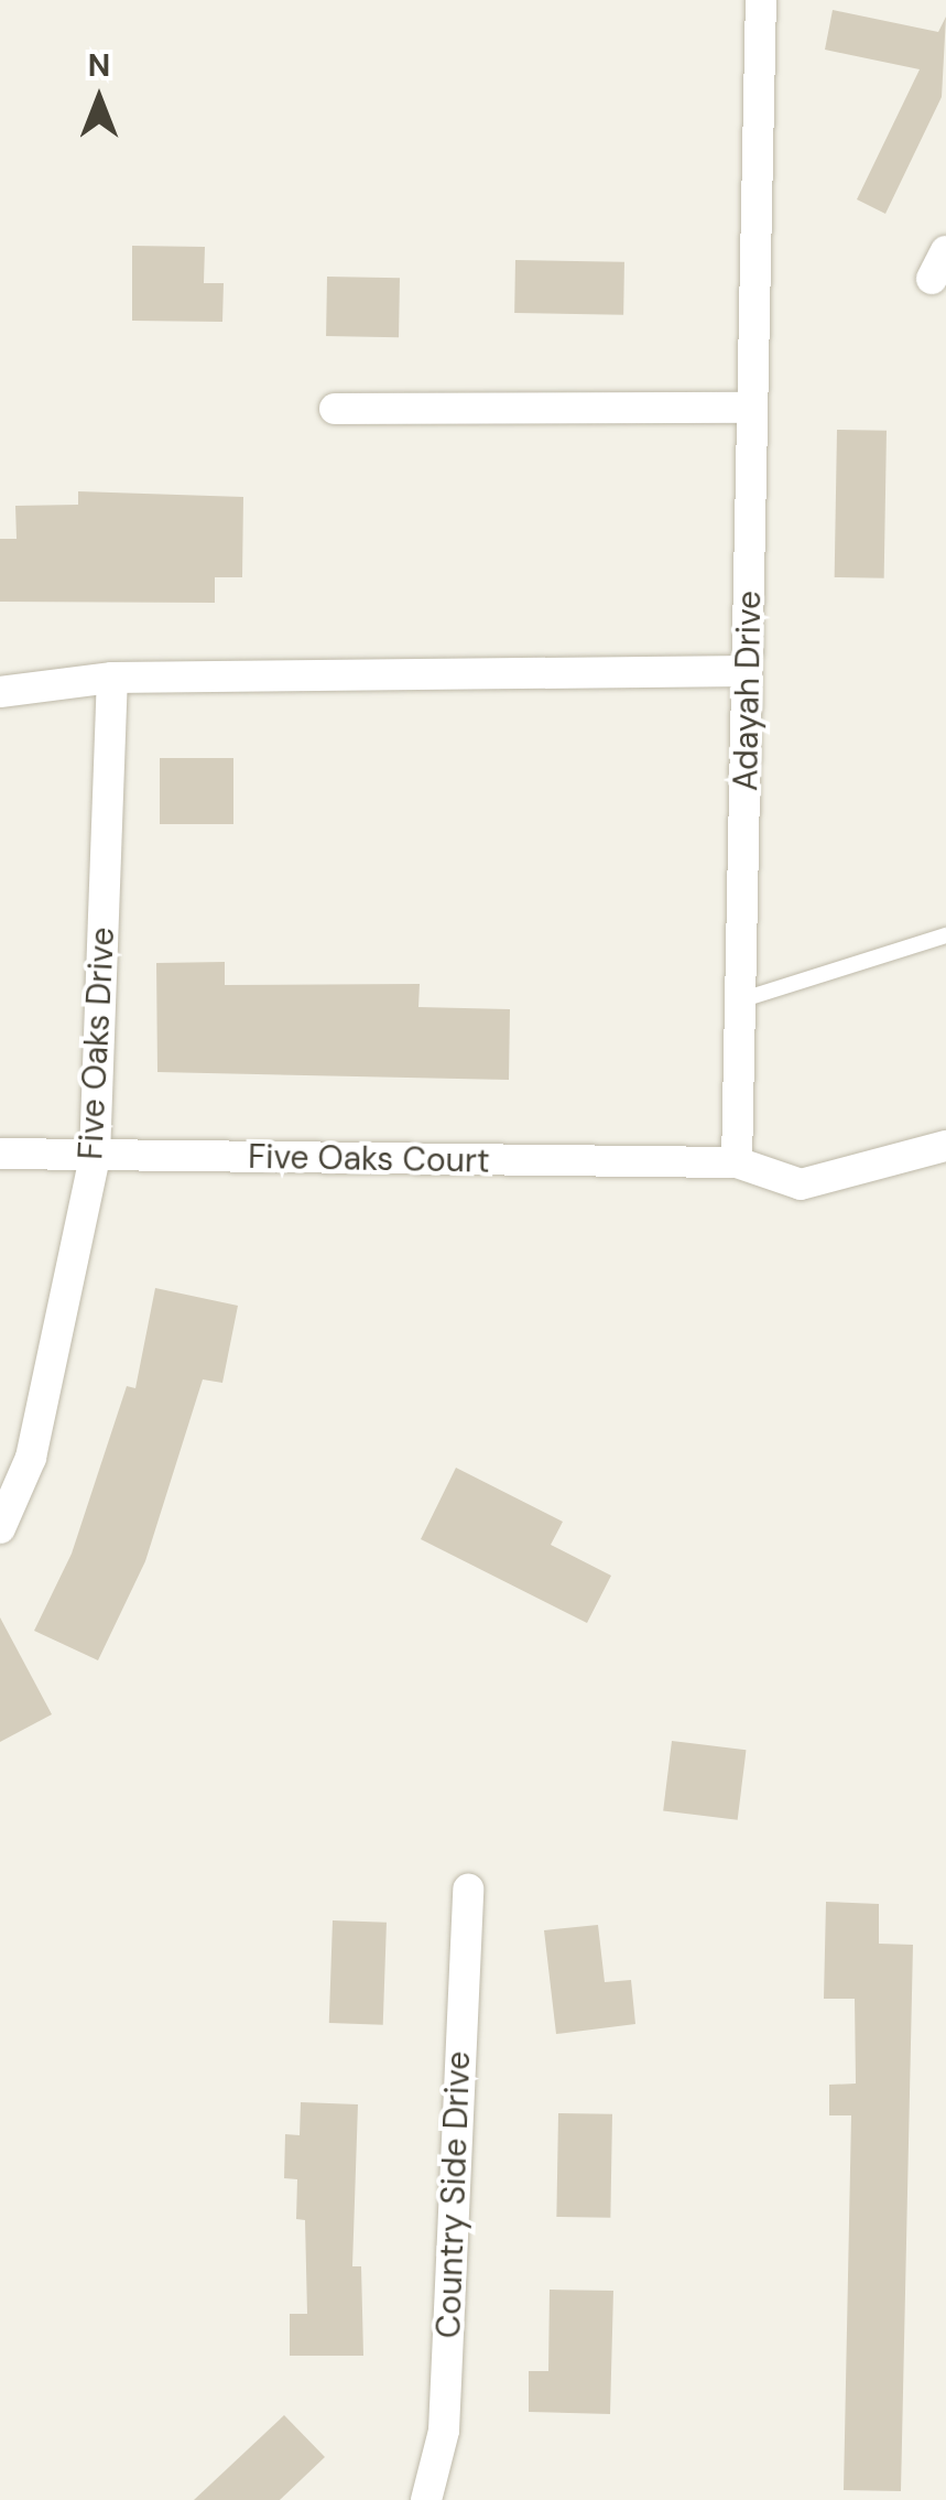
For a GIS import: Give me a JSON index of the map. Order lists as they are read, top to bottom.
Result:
{
  "streets": {
    "street": [
      "Adayah Drive",
      "Five Oaks Drive",
      "Five Oaks Court",
      "Country Side Drive"
    ]
  },
  "crossings": [
    ["Adayah Drive", "Five Oaks Court"],
    ["Five Oaks Drive", "Five Oaks Court"]
  ],
  "north": "top"
}
